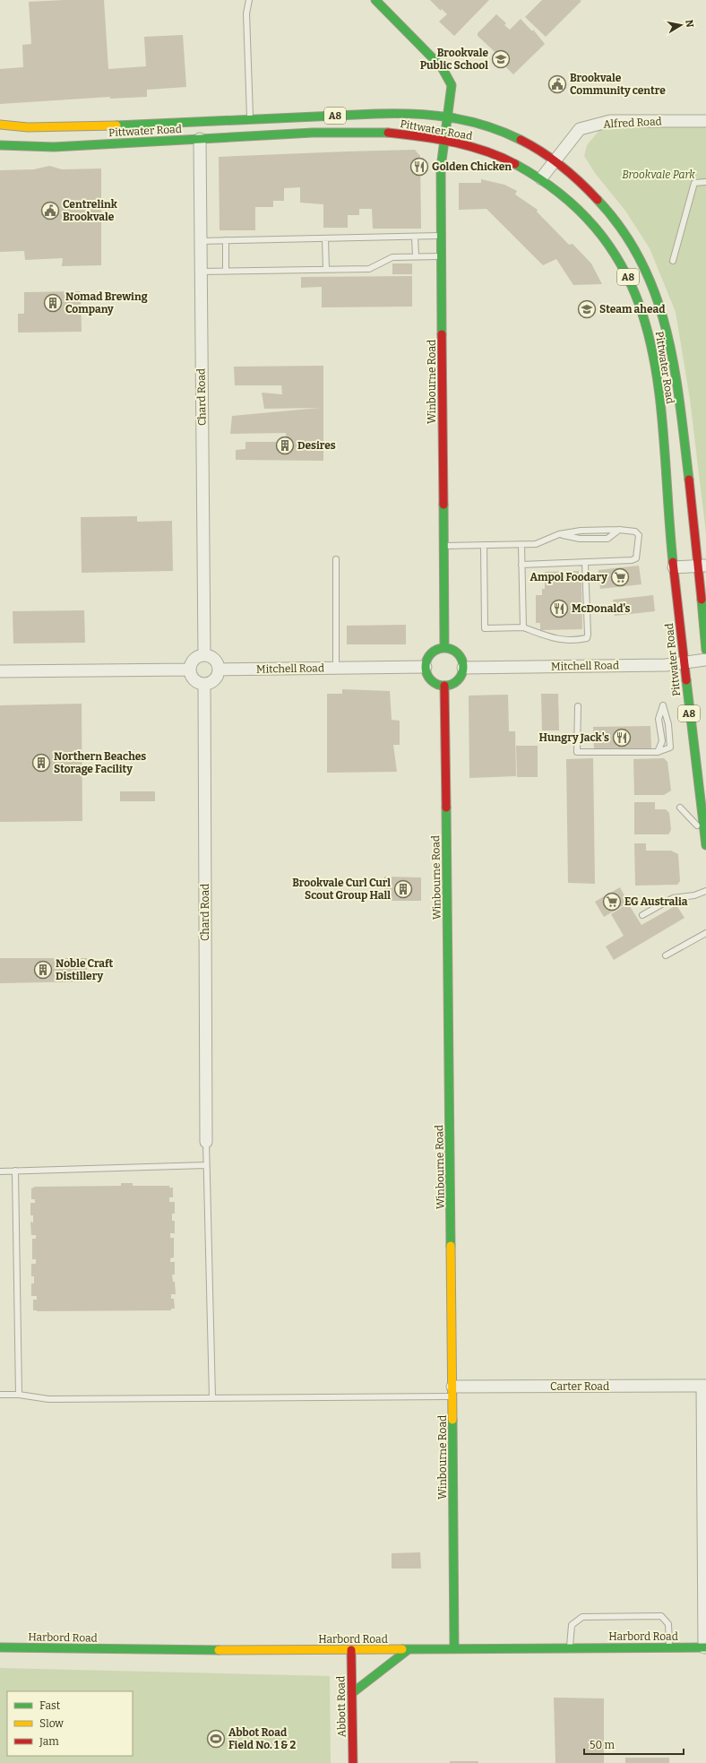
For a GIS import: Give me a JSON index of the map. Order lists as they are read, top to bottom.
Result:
{
  "streets": {
    "main road": [
      "A8",
      "Pittwater Road",
      "Winbourne Road",
      "Harbord Road",
      "Abbott Road"
    ],
    "street": [
      "Alfred Road",
      "Chard Road",
      "Mitchell Road",
      "Carter Road"
    ]
  },
  "crossings": [
    ["Alfred Road", "Pittwater Road"],
    ["Pittwater Road", "Winbourne Road"],
    ["Pittwater Road", "Chard Road"],
    ["Pittwater Road", "Mitchell Road"],
    ["Winbourne Road", "Mitchell Road"],
    ["Winbourne Road", "Carter Road"],
    ["Winbourne Road", "Harbord Road"],
    ["Chard Road", "Mitchell Road"],
    ["Harbord Road", "Abbott Road"]
  ],
  "parks": ["Brookvale Park"],
  "places": {
    "school or university": ["Brookvale Public School", "Steam ahead"],
    "public building": ["Brookvale Community centre", "Centrelink Brookvale"],
    "restaurant": ["Golden Chicken", "McDonald's", "Hungry Jack's"],
    "building": [
      "Nomad Brewing Company",
      "Desires",
      "Northern Beaches Storage Facility",
      "Brookvale Curl Curl Scout Group Hall",
      "Noble Craft Distillery"
    ],
    "supermarket": ["Ampol Foodary", "EG Australia"],
    "sports": ["Abbot Road Field No. 1 & 2"]
  },
  "legend": ["Fast", "Slow", "Jam"],
  "scale_bar": "50 m",
  "north": "right"
}
